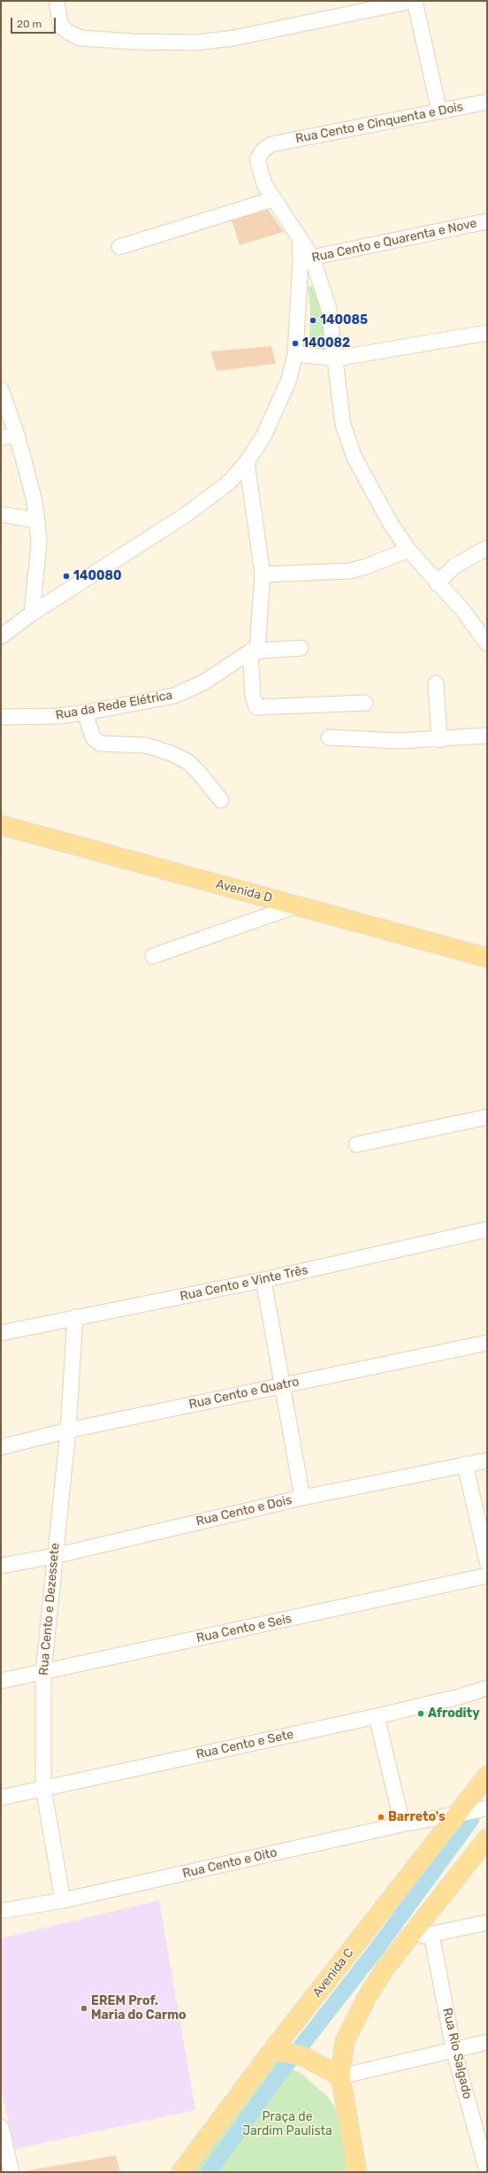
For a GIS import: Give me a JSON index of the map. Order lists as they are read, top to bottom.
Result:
{
  "streets": {
    "main road": ["Avenida D", "Avenida C"],
    "street": [
      "Rua Cento e Cinquenta e Dois",
      "Rua Cento e Quarenta e Nove",
      "Rua da Rede Elétrica",
      "Rua Cento e Vinte Três",
      "Rua Cento e Quatro",
      "Rua Cento e Dois",
      "Rua Cento e Dezessete",
      "Rua Cento e Seis",
      "Rua Cento e Sete",
      "Rua Cento e Oito",
      "Rua Rio Salgado"
    ]
  },
  "crossings": [
    ["Rua Cento e Vinte Três", "Rua Cento e Dezessete"],
    ["Rua Cento e Quatro", "Rua Cento e Dezessete"],
    ["Rua Cento e Dois", "Rua Cento e Dezessete"],
    ["Rua Cento e Dezessete", "Rua Cento e Seis"],
    ["Rua Cento e Dezessete", "Rua Cento e Sete"],
    ["Rua Cento e Dezessete", "Rua Cento e Oito"],
    ["Rua Cento e Oito", "Avenida C"]
  ],
  "parks": ["Praça de Jardim Paulista"],
  "places": [
    "140085",
    "140082",
    "140080",
    "Afrodity",
    "Barreto's",
    "EREM Prof. Maria do Carmo"
  ],
  "scale_bar": "20 m"
}
